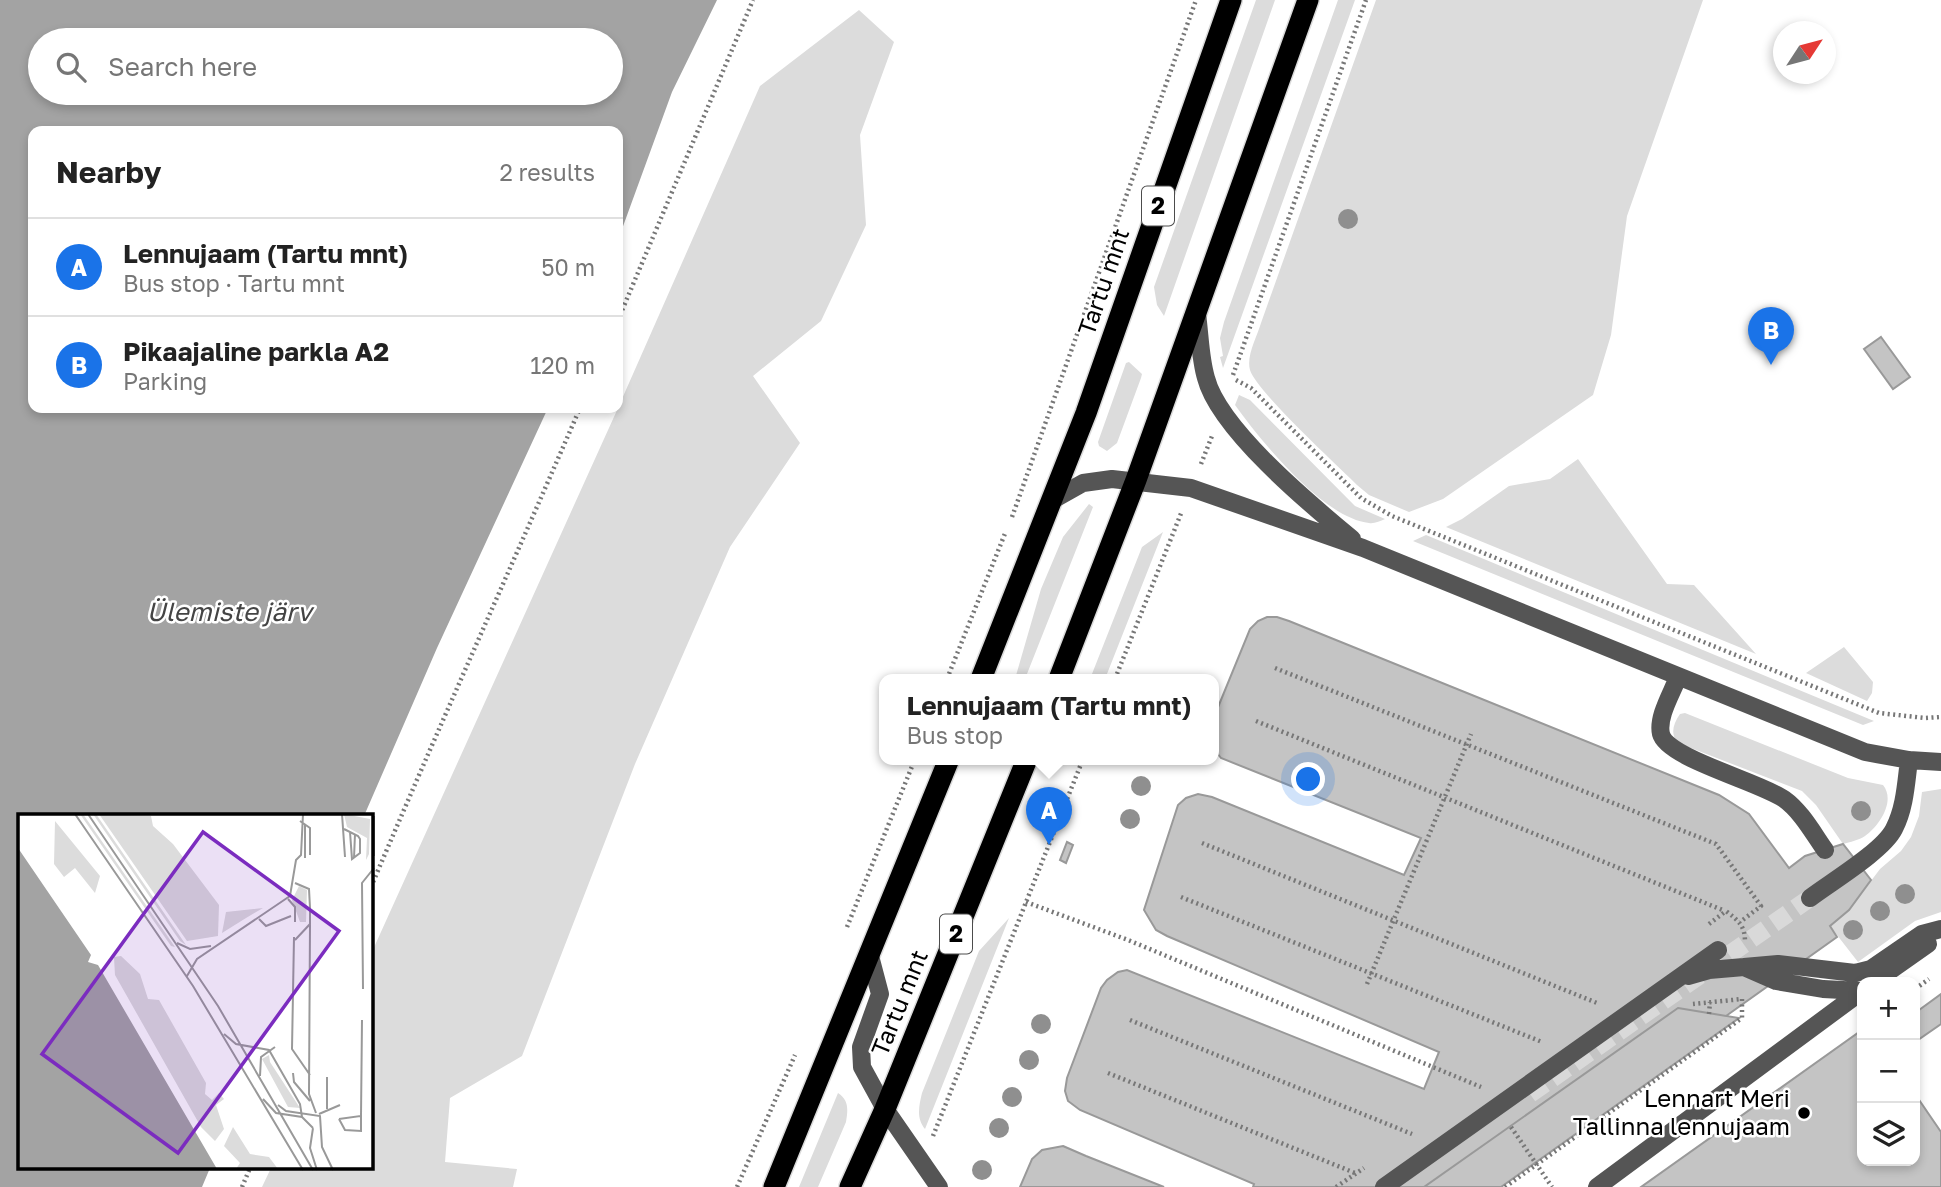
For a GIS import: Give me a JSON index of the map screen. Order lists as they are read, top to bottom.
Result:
{
  "streets": {
    "highway": ["2", "Tartu mnt"]
  },
  "water": ["Ülemiste järv"],
  "places": ["Lennart Meri Tallinna lennujaam"],
  "north": "top right",
  "page": {
    "search": "Search here",
    "heading": ["Nearby", "2 results"],
    "list": [
      {
        "mark": "A",
        "name": "Lennujaam (Tartu mnt)",
        "note": "Bus stop · Tartu mnt",
        "value": "50 m"
      },
      {
        "mark": "B",
        "name": "Pikaajaline parkla A2",
        "note": "Parking",
        "value": "120 m"
      }
    ],
    "pins": ["B", "A"],
    "popup": ["Lennujaam (Tartu mnt)", "Bus stop"],
    "map_buttons": ["+", "−"]
  }
}
